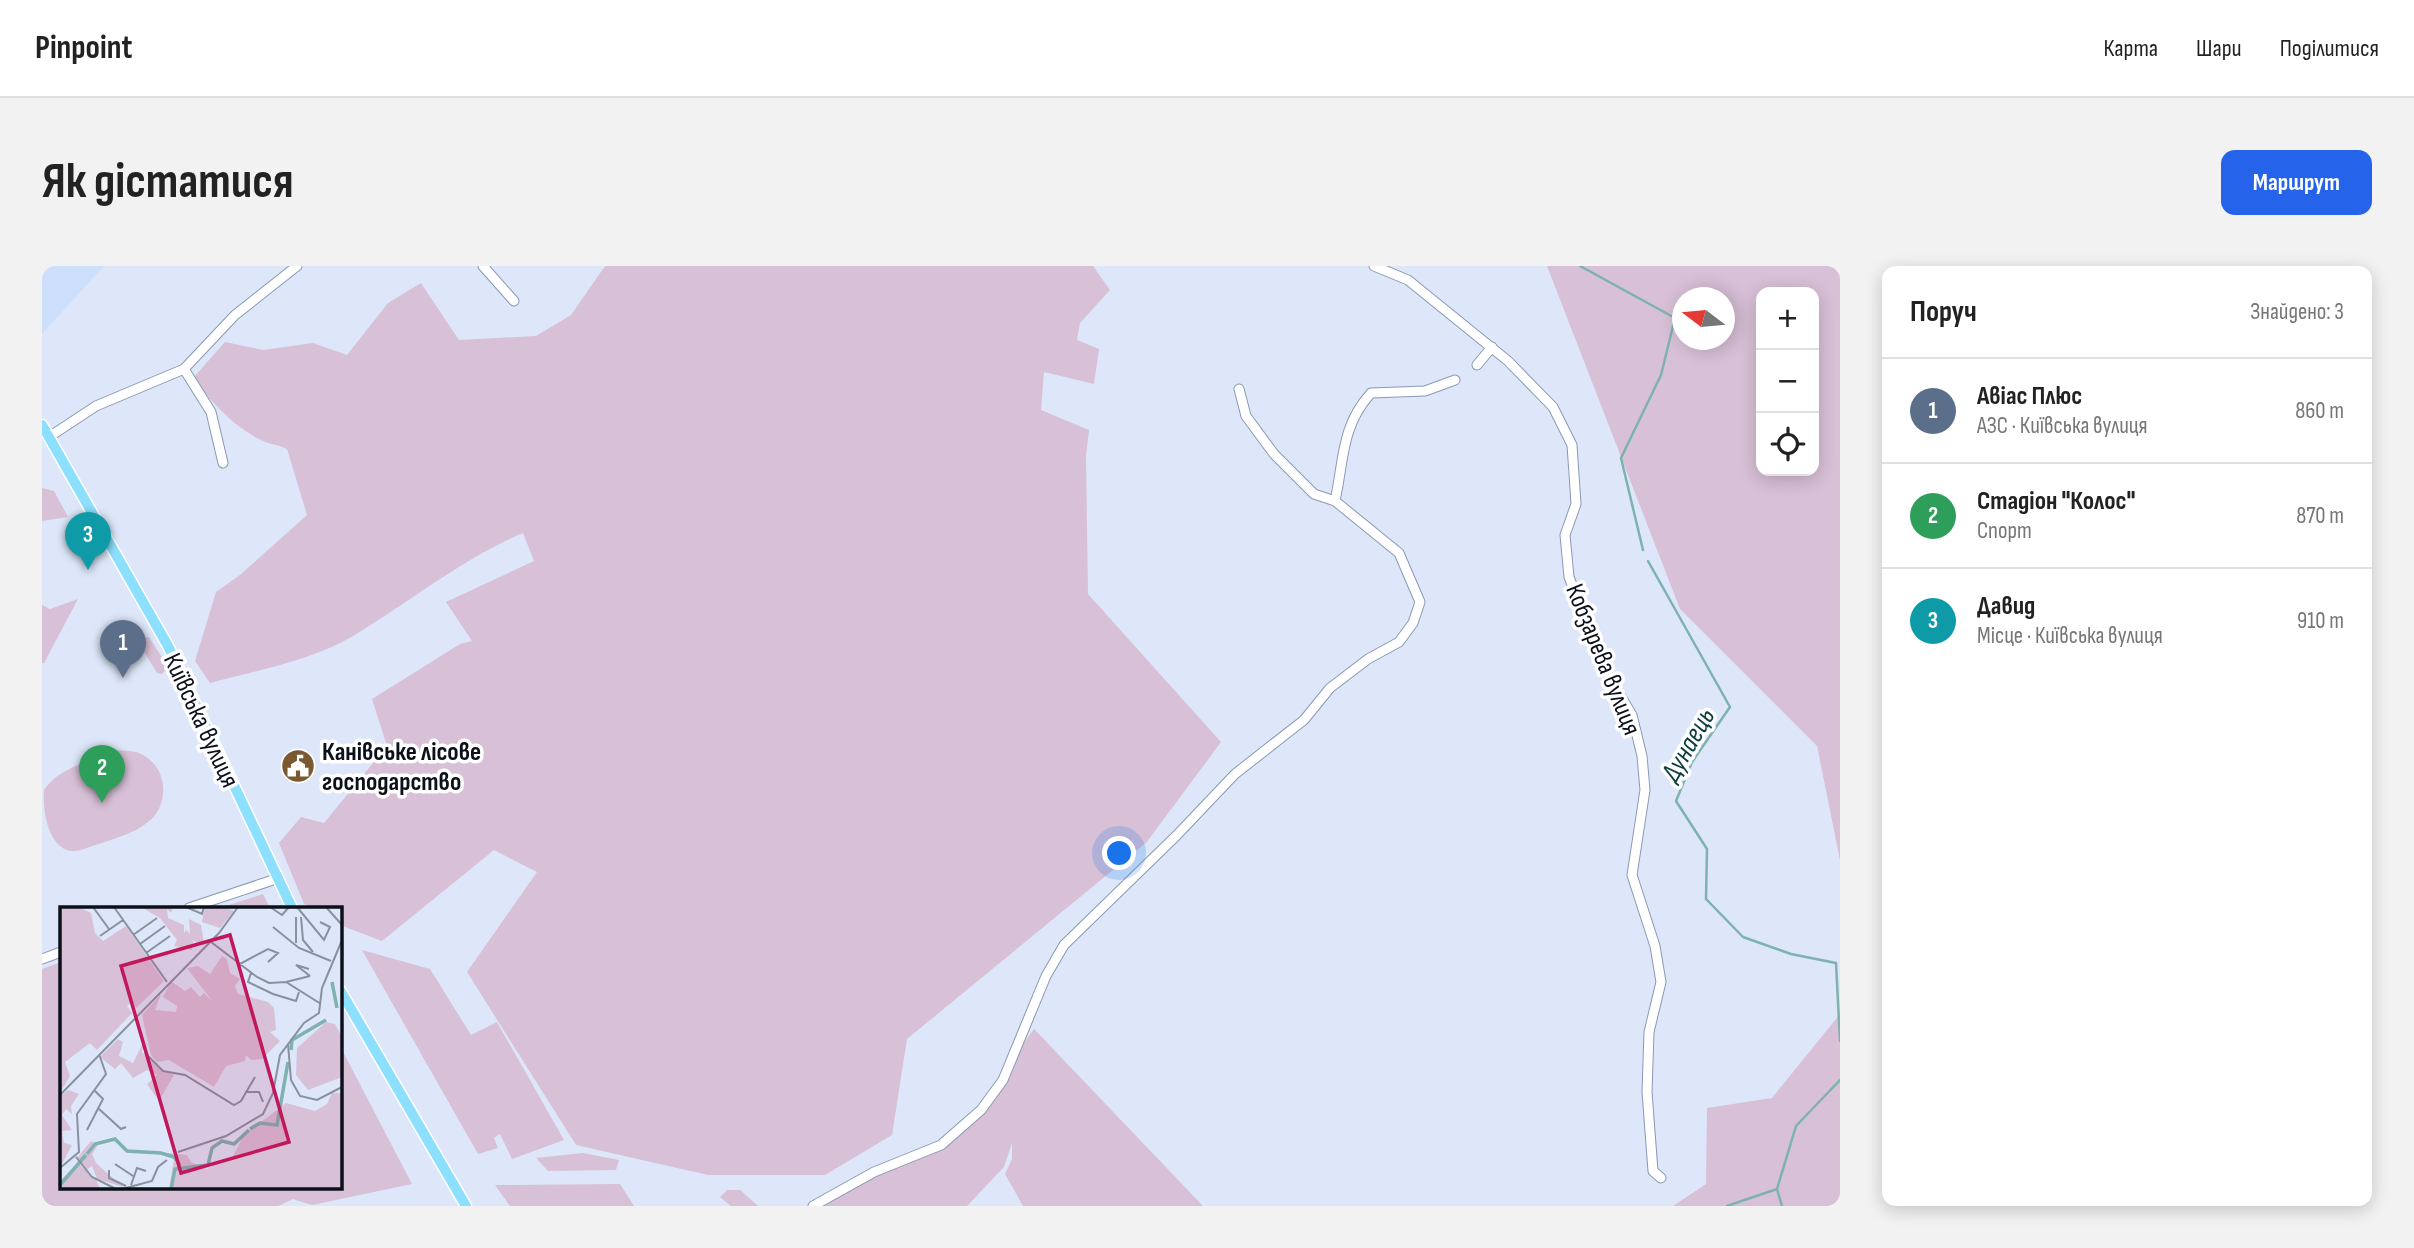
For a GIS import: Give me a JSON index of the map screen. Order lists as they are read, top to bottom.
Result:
{
  "streets": {
    "main road": ["Київська вулиця"],
    "street": ["Кобзарева вулиця"]
  },
  "water": ["Дунаець"],
  "places": {
    "public building": ["Канівське лісове господарство"]
  },
  "north": "left",
  "page": {
    "header": "Pinpoint",
    "nav": ["Карта", "Шари", "Поділитися"],
    "buttons": "Маршрут",
    "title": "Як дістатися",
    "heading": ["Поруч", "Знайдено: 3"],
    "map_buttons": ["+", "−"],
    "list": [
      {
        "mark": "1",
        "name": "Авіас Плюс",
        "note": "АЗС · Київська вулиця",
        "value": "860 m"
      },
      {
        "mark": "2",
        "name": "Стадіон \"Колос\"",
        "note": "Спорт",
        "value": "870 m"
      },
      {
        "mark": "3",
        "name": "Давид",
        "note": "Місце · Київська вулиця",
        "value": "910 m"
      }
    ],
    "pins": ["3", "1", "2"]
  }
}
